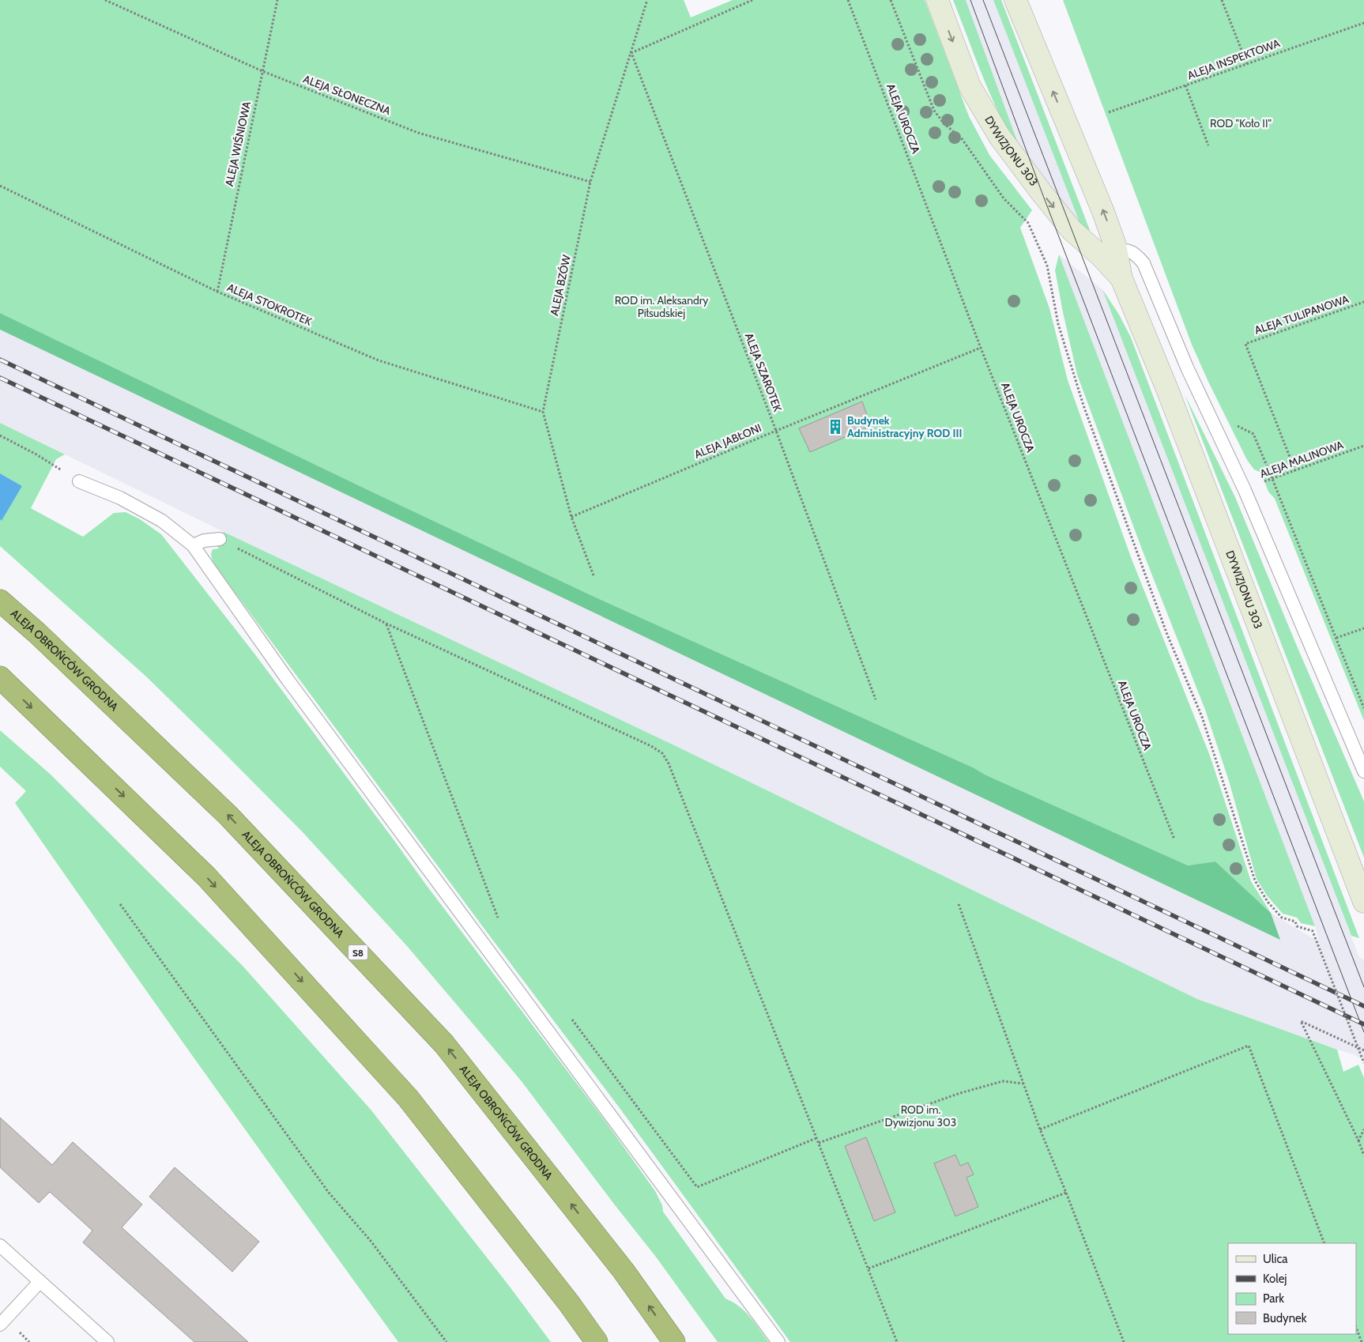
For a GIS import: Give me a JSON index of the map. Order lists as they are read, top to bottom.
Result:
{
  "streets": {
    "highway": ["ALEJA OBROŃCÓW GRODNA", "S8"],
    "street": ["DYWIZJONU 303"],
    "path": [
      "ALEJA INSPEKTOWA",
      "ALEJA SŁONECZNA",
      "ALEJA UROCZA",
      "ALEJA WIŚNIOWA",
      "ALEJA BZÓW",
      "ALEJA STOKROTEK",
      "ALEJA TULIPANOWA",
      "ALEJA SZAROTEK",
      "ALEJA JABŁONI",
      "ALEJA MALINOWA"
    ]
  },
  "crossings": [
    ["ALEJA SŁONECZNA", "ALEJA WIŚNIOWA"],
    ["ALEJA SŁONECZNA", "ALEJA BZÓW"],
    ["ALEJA UROCZA", "ALEJA JABŁONI"],
    ["ALEJA WIŚNIOWA", "ALEJA STOKROTEK"],
    ["ALEJA BZÓW", "ALEJA STOKROTEK"],
    ["ALEJA BZÓW", "ALEJA SZAROTEK"],
    ["ALEJA BZÓW", "ALEJA JABŁONI"],
    ["ALEJA TULIPANOWA", "ALEJA MALINOWA"],
    ["ALEJA SZAROTEK", "ALEJA JABŁONI"]
  ],
  "parks": ["ROD \"Koło II\"", "ROD im. Aleksandry Piłsudskiej", "ROD im. Dywizjonu 303"],
  "places": {
    "building": ["Budynek Administracyjny ROD III"]
  },
  "legend": [
    "Ulica",
    "Kolej",
    "Park",
    "Budynek"
  ]
}
